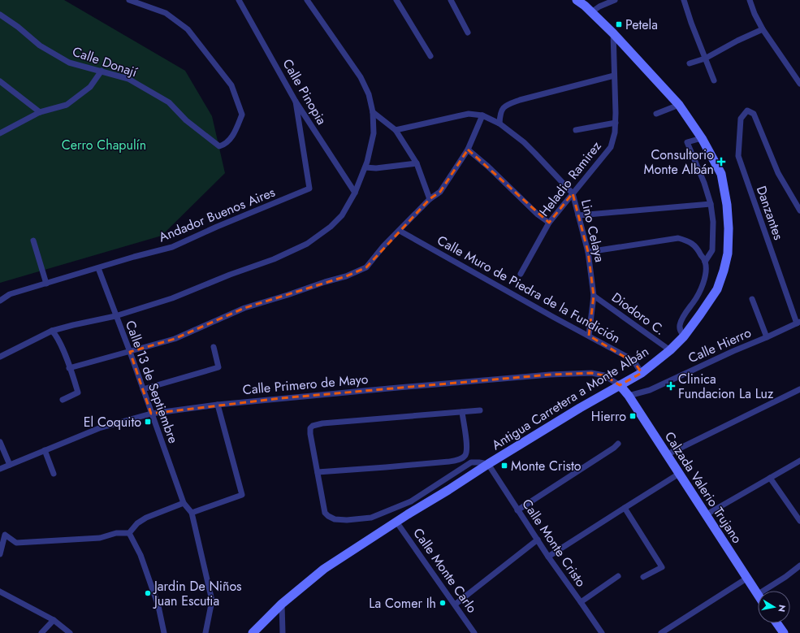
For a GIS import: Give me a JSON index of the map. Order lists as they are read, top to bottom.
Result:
{
  "streets": {
    "street": [
      "Calle Donají",
      "Calle Pinopia",
      "Heladio Ramirez",
      "Danzantes",
      "Andador Buenos Aires",
      "Lino Celaya",
      "Calle Muro de Piedra de la Fundición",
      "Diodoro C.",
      "Calle Hierro",
      "Calle 13 de Septiembre",
      "Calle Primero de Mayo",
      "Antigua Carretera a Monte Albán",
      "Calzada Valerio Trujano",
      "Calle Monte Cristo",
      "Calle Monte Carlo"
    ]
  },
  "crossings": [
    ["Calle Pinopia", "Andador Buenos Aires"],
    ["Heladio Ramirez", "Lino Celaya"],
    ["Heladio Ramirez", "Antigua Carretera a Monte Albán"],
    ["Danzantes", "Calle Hierro"],
    ["Andador Buenos Aires", "Calle 13 de Septiembre"],
    ["Lino Celaya", "Calle Muro de Piedra de la Fundición"],
    ["Lino Celaya", "Diodoro C."],
    ["Calle Muro de Piedra de la Fundición", "Antigua Carretera a Monte Albán"],
    ["Diodoro C.", "Antigua Carretera a Monte Albán"],
    ["Calle Hierro", "Calzada Valerio Trujano"],
    ["Calle 13 de Septiembre", "Calle Primero de Mayo"],
    ["Calle Primero de Mayo", "Antigua Carretera a Monte Albán"],
    ["Calle Primero de Mayo", "Calzada Valerio Trujano"],
    ["Antigua Carretera a Monte Albán", "Calzada Valerio Trujano"],
    ["Antigua Carretera a Monte Albán", "Calle Monte Cristo"],
    ["Antigua Carretera a Monte Albán", "Calle Monte Carlo"]
  ],
  "parks": ["Cerro Chapulín"],
  "places": {
    "transit": [
      "Petela",
      "Hierro",
      "El Coquito",
      "Monte Cristo"
    ],
    "health": ["Consultorio Monte Albán", "Clinica Fundacion La Luz"],
    "other": ["Jardin De Niños Juan Escutia", "La Comer Ih"]
  },
  "north": "right"
}
